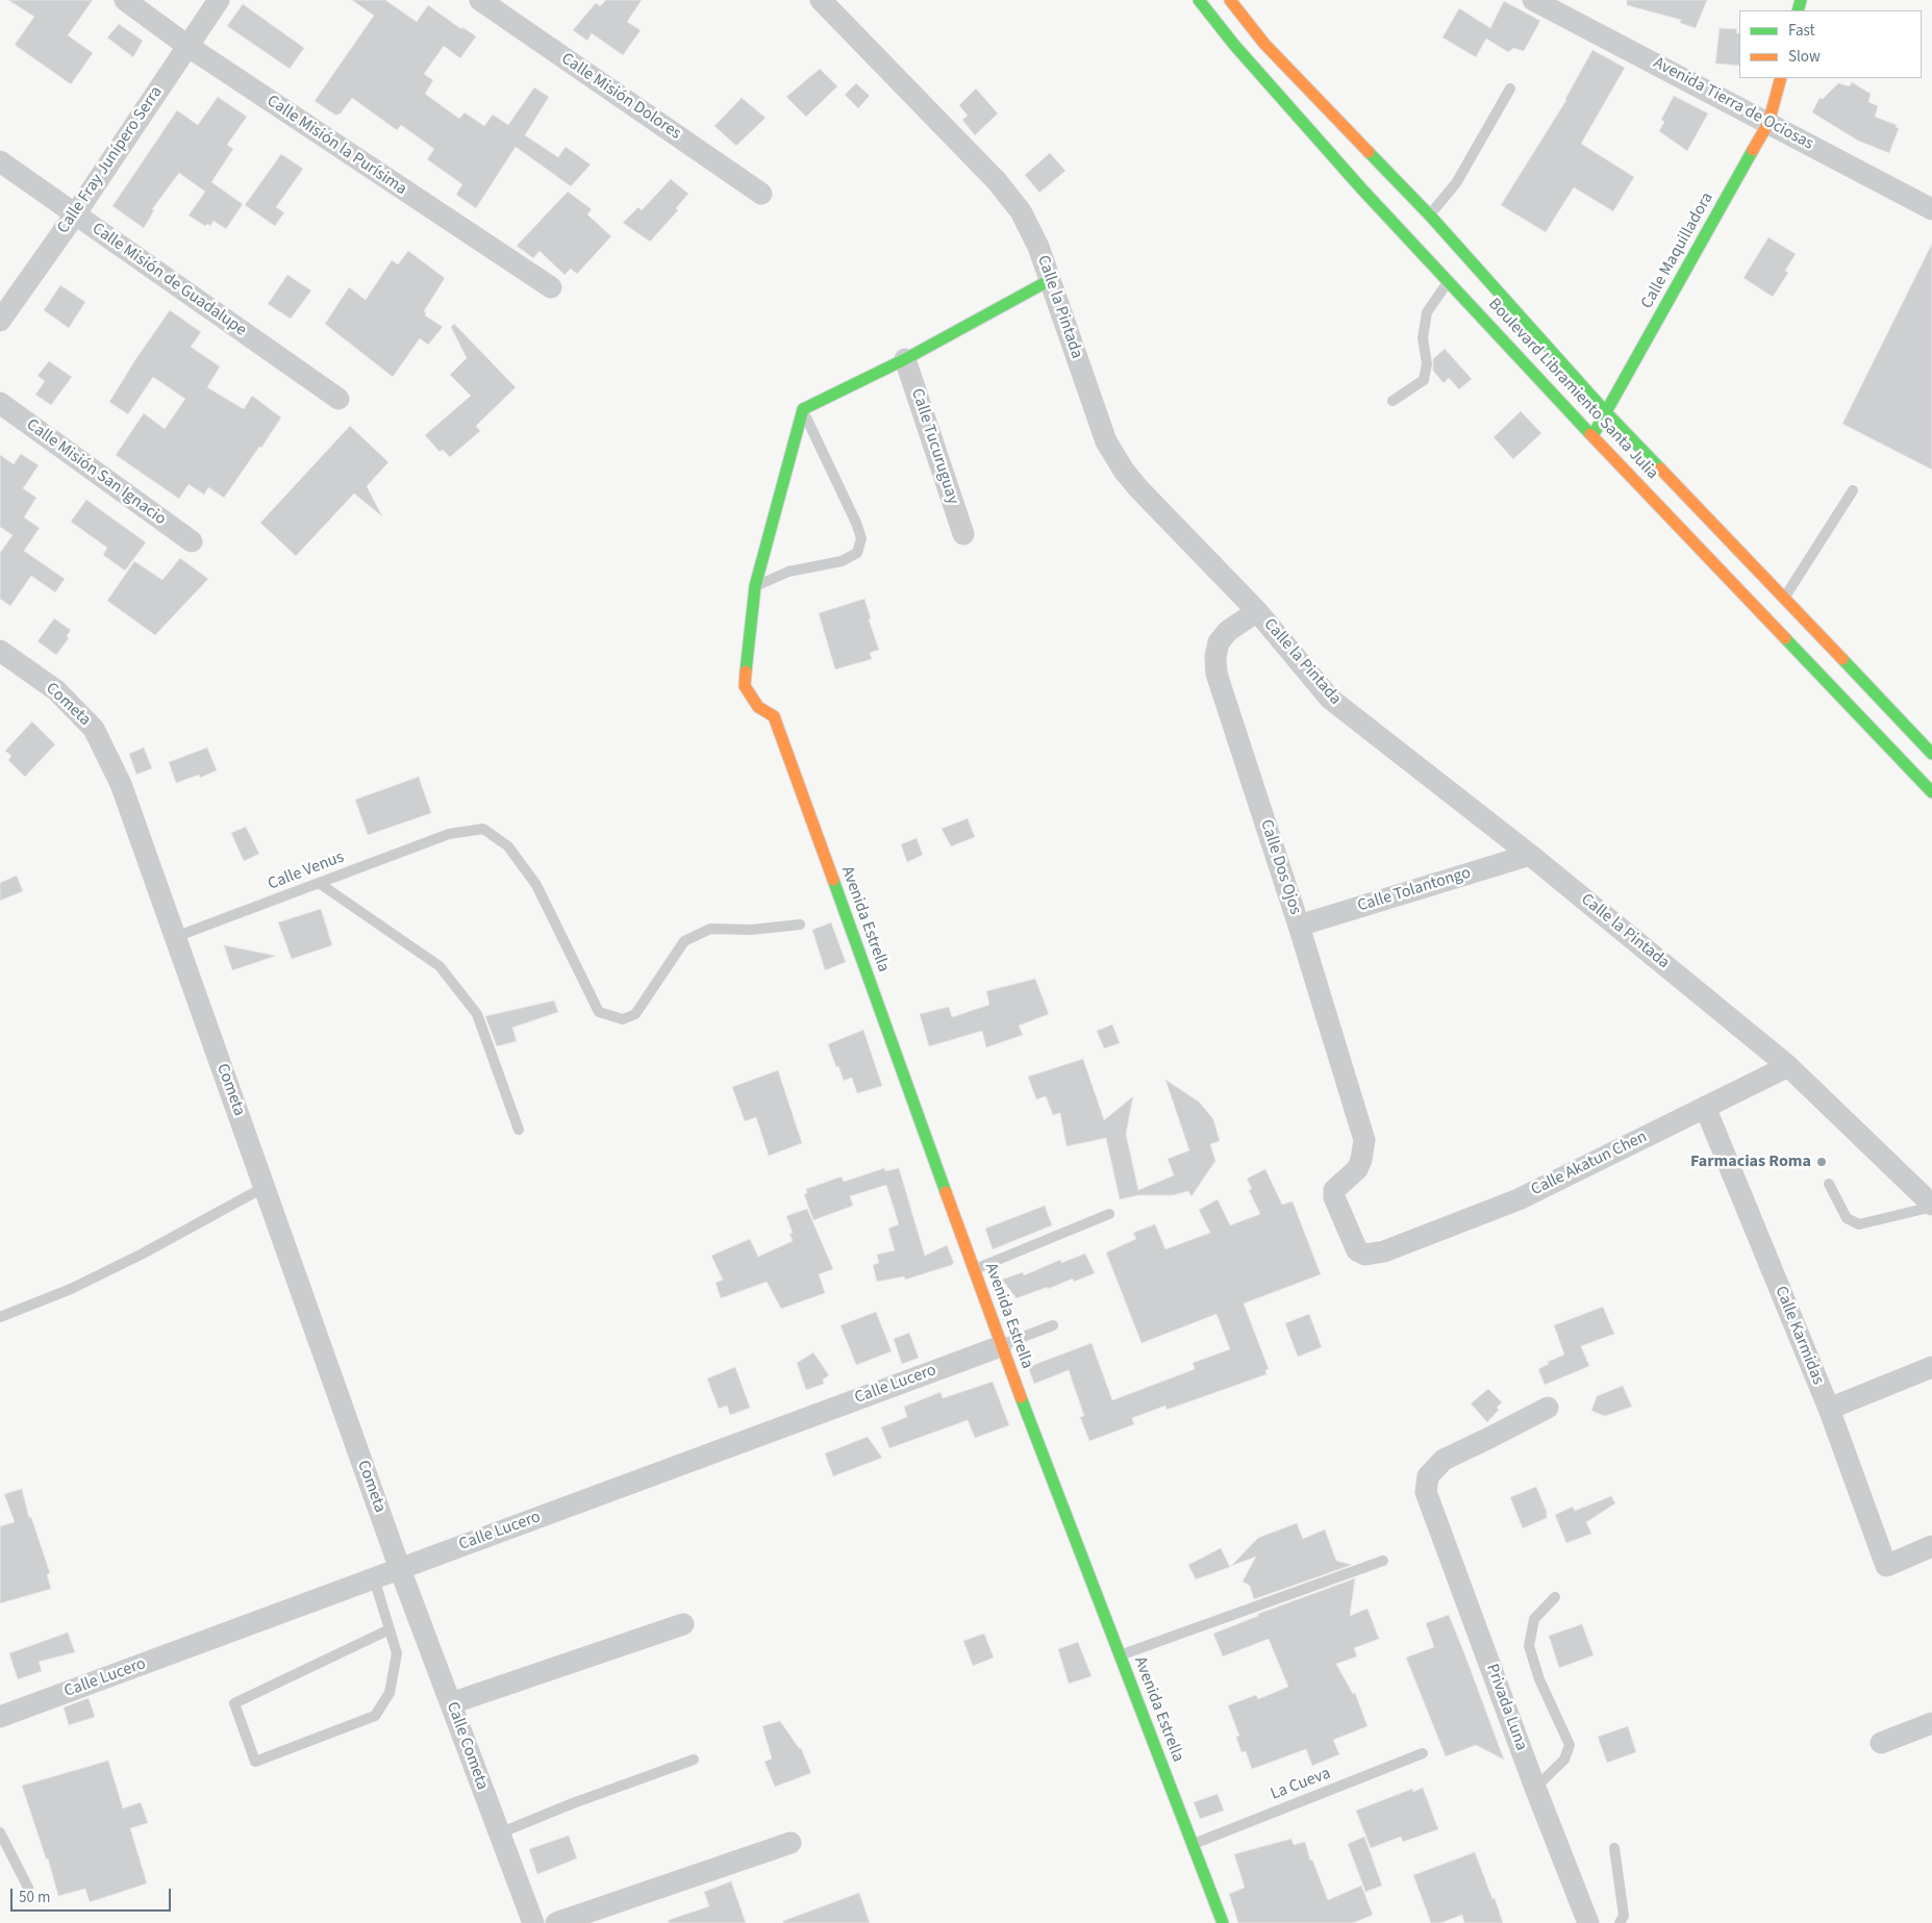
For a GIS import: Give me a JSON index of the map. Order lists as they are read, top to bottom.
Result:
{
  "streets": {
    "street": [
      "Calle Misión Dolores",
      "Avenida Tierra de Ociosas",
      "Calle Misión la Purísima",
      "Calle Fray Junípero Serra",
      "Calle Maquilladora",
      "Calle Misión de Guadalupe",
      "Calle la Pintada",
      "Boulevard Libramiento Santa Julia",
      "Calle Tucuruguay",
      "Calle Misión San Ignacio",
      "Cometa",
      "Calle Dos Ojos",
      "Calle Tolantongo",
      "Avenida Estrella",
      "Calle Akatun Chen",
      "Calle Karmidas",
      "Calle Lucero",
      "Privada Luna",
      "Calle Cometa"
    ],
    "lane": ["Calle Venus", "La Cueva"]
  },
  "crossings": [
    ["Avenida Tierra de Ociosas", "Calle Maquilladora"],
    ["Calle Misión la Purísima", "Calle Fray Junípero Serra"],
    ["Calle Fray Junípero Serra", "Calle Misión de Guadalupe"],
    ["Calle Maquilladora", "Boulevard Libramiento Santa Julia"],
    ["Calle la Pintada", "Calle Dos Ojos"],
    ["Calle la Pintada", "Calle Tolantongo"],
    ["Calle la Pintada", "Calle Akatun Chen"],
    ["Cometa", "Calle Venus"],
    ["Cometa", "Calle Lucero"],
    ["Cometa", "Calle Cometa"],
    ["Calle Dos Ojos", "Calle Tolantongo"],
    ["Calle Dos Ojos", "Calle Akatun Chen"],
    ["Avenida Estrella", "Calle Lucero"],
    ["Avenida Estrella", "La Cueva"],
    ["Calle Akatun Chen", "Calle Karmidas"],
    ["Calle Lucero", "Calle Cometa"]
  ],
  "places": ["Farmacias Roma"],
  "legend": ["Fast", "Slow"],
  "scale_bar": "50 m"
}
